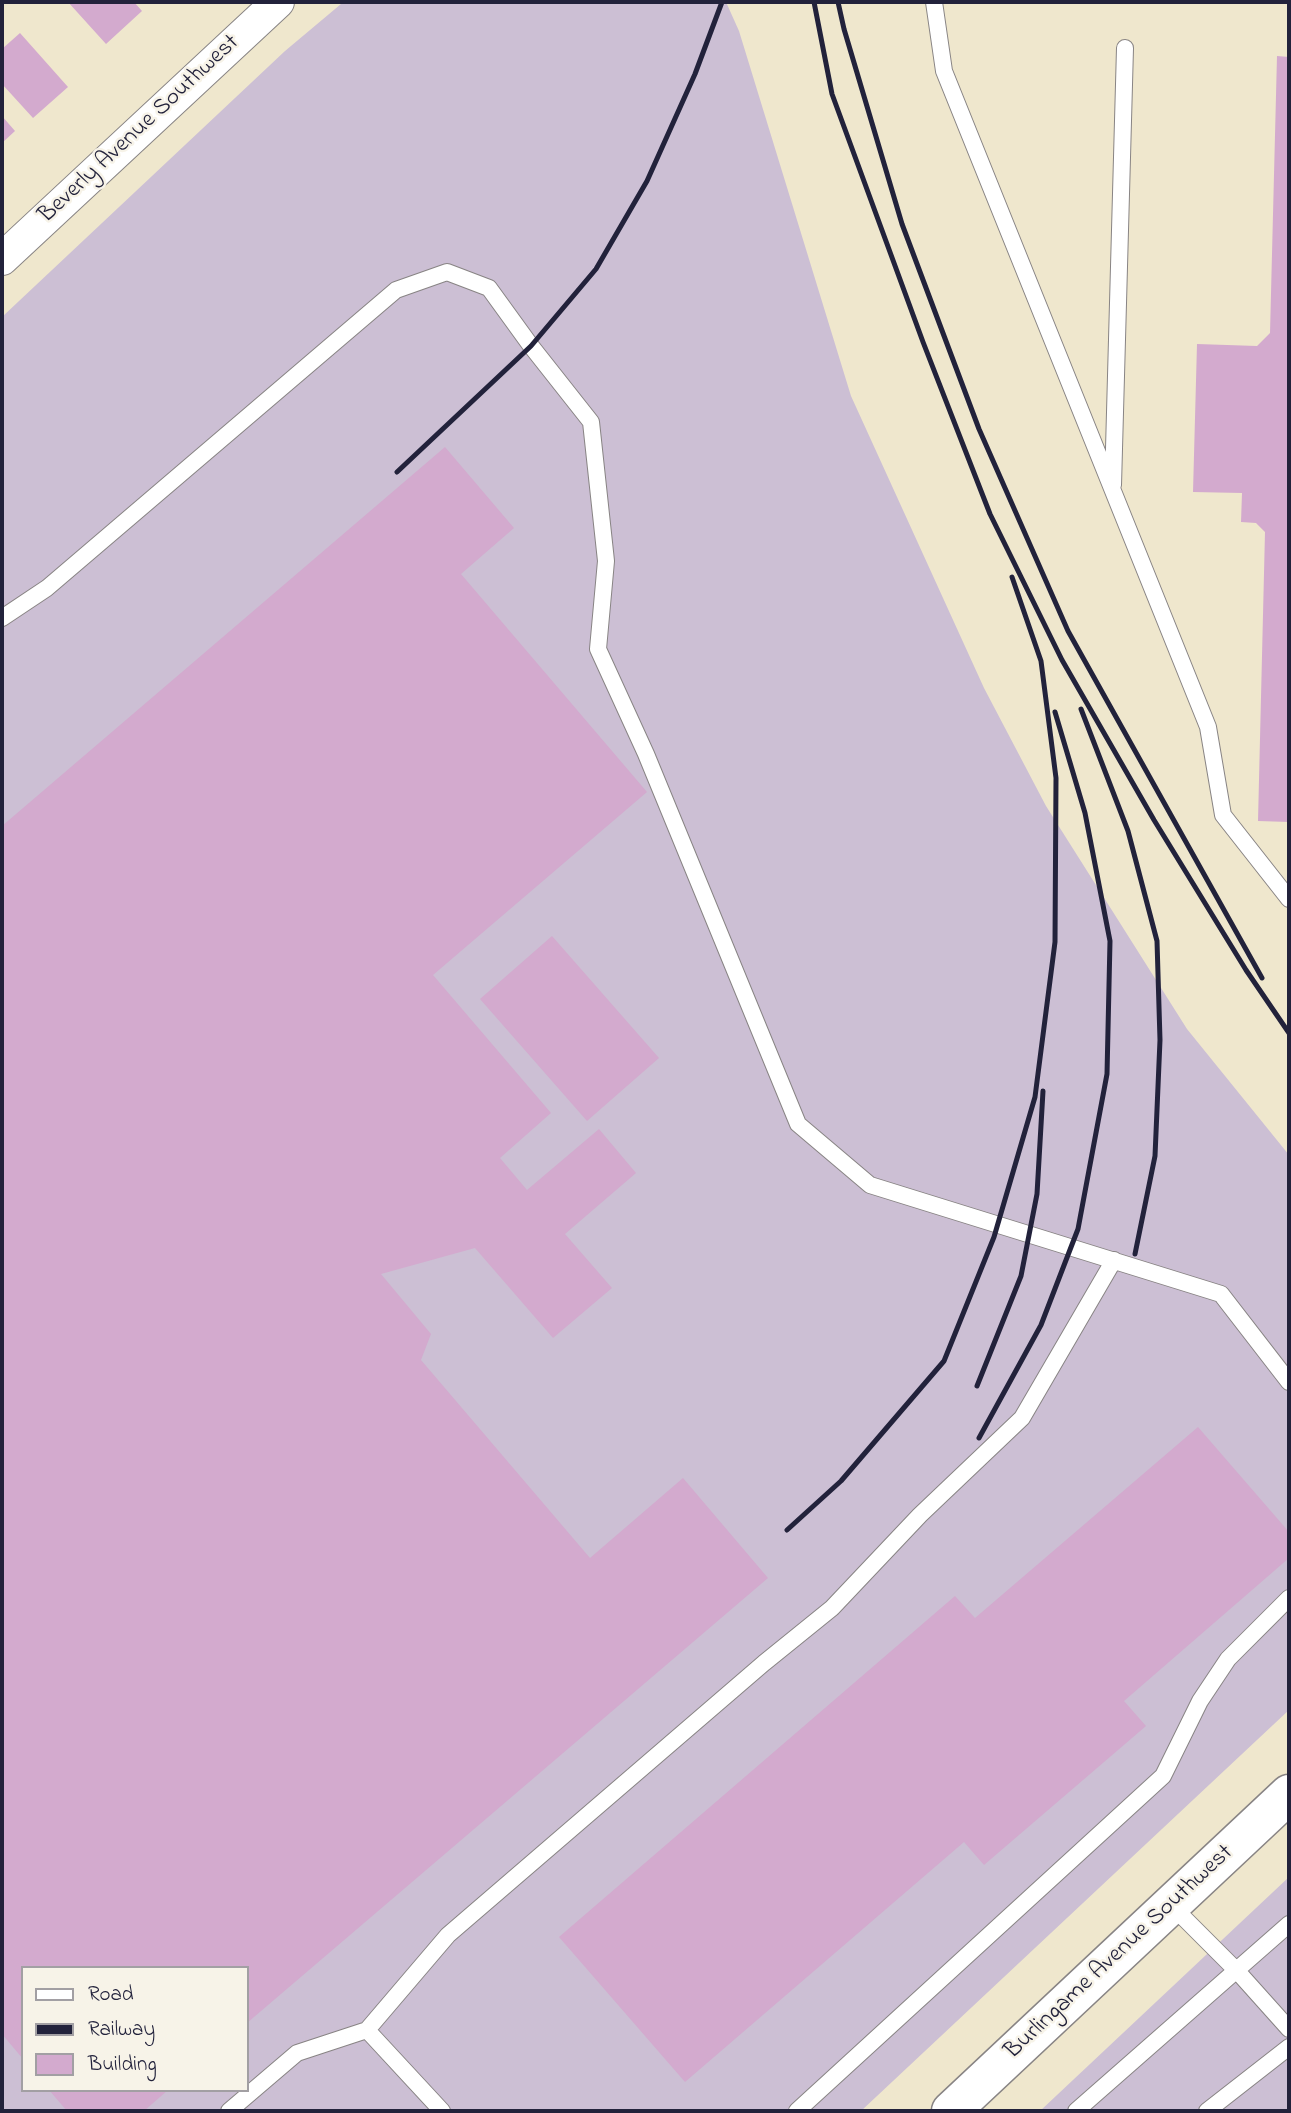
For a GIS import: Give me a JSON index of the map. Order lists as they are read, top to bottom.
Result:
{
  "streets": {
    "street": ["Beverly Avenue Southwest", "Burlingame Avenue Southwest"]
  },
  "legend": ["Road", "Railway", "Building"]
}
